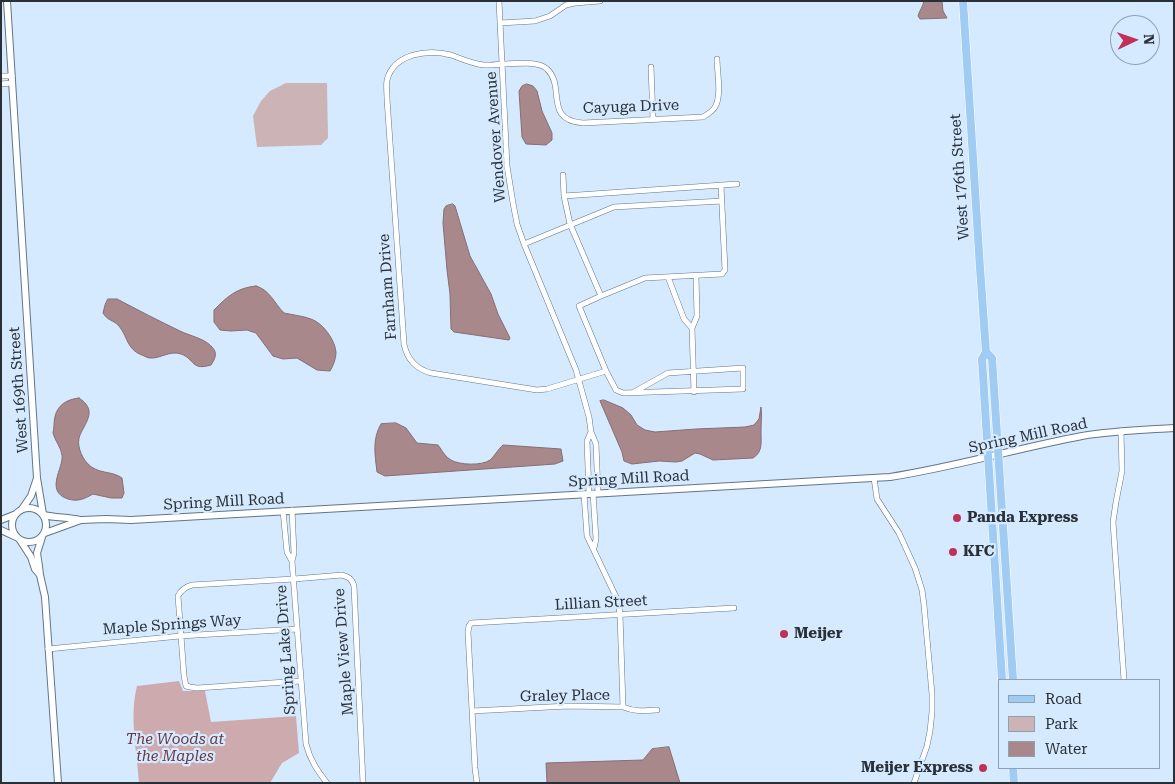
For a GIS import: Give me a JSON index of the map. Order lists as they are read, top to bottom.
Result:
{
  "streets": {
    "main road": ["West 176th Street"],
    "street": [
      "Cayuga Drive",
      "Wendover Avenue",
      "Farnham Drive",
      "West 169th Street",
      "Spring Mill Road",
      "Lillian Street",
      "Maple Springs Way",
      "Spring Lake Drive",
      "Maple View Drive",
      "Graley Place"
    ]
  },
  "crossings": [
    ["Cayuga Drive", "Wendover Avenue"],
    ["Cayuga Drive", "Farnham Drive"],
    ["Wendover Avenue", "Farnham Drive"],
    ["Wendover Avenue", "Spring Mill Road"],
    ["West 176th Street", "Spring Mill Road"],
    ["West 169th Street", "Spring Mill Road"],
    ["Spring Mill Road", "Spring Lake Drive"],
    ["Lillian Street", "Graley Place"],
    ["Maple Springs Way", "Spring Lake Drive"],
    ["Maple Springs Way", "Maple View Drive"],
    ["Spring Lake Drive", "Maple View Drive"]
  ],
  "parks": ["The Woods at the Maples"],
  "places": [
    "Panda Express",
    "KFC",
    "Meijer",
    "Meijer Express"
  ],
  "legend": ["Road", "Park", "Water"],
  "north": "right"
}
